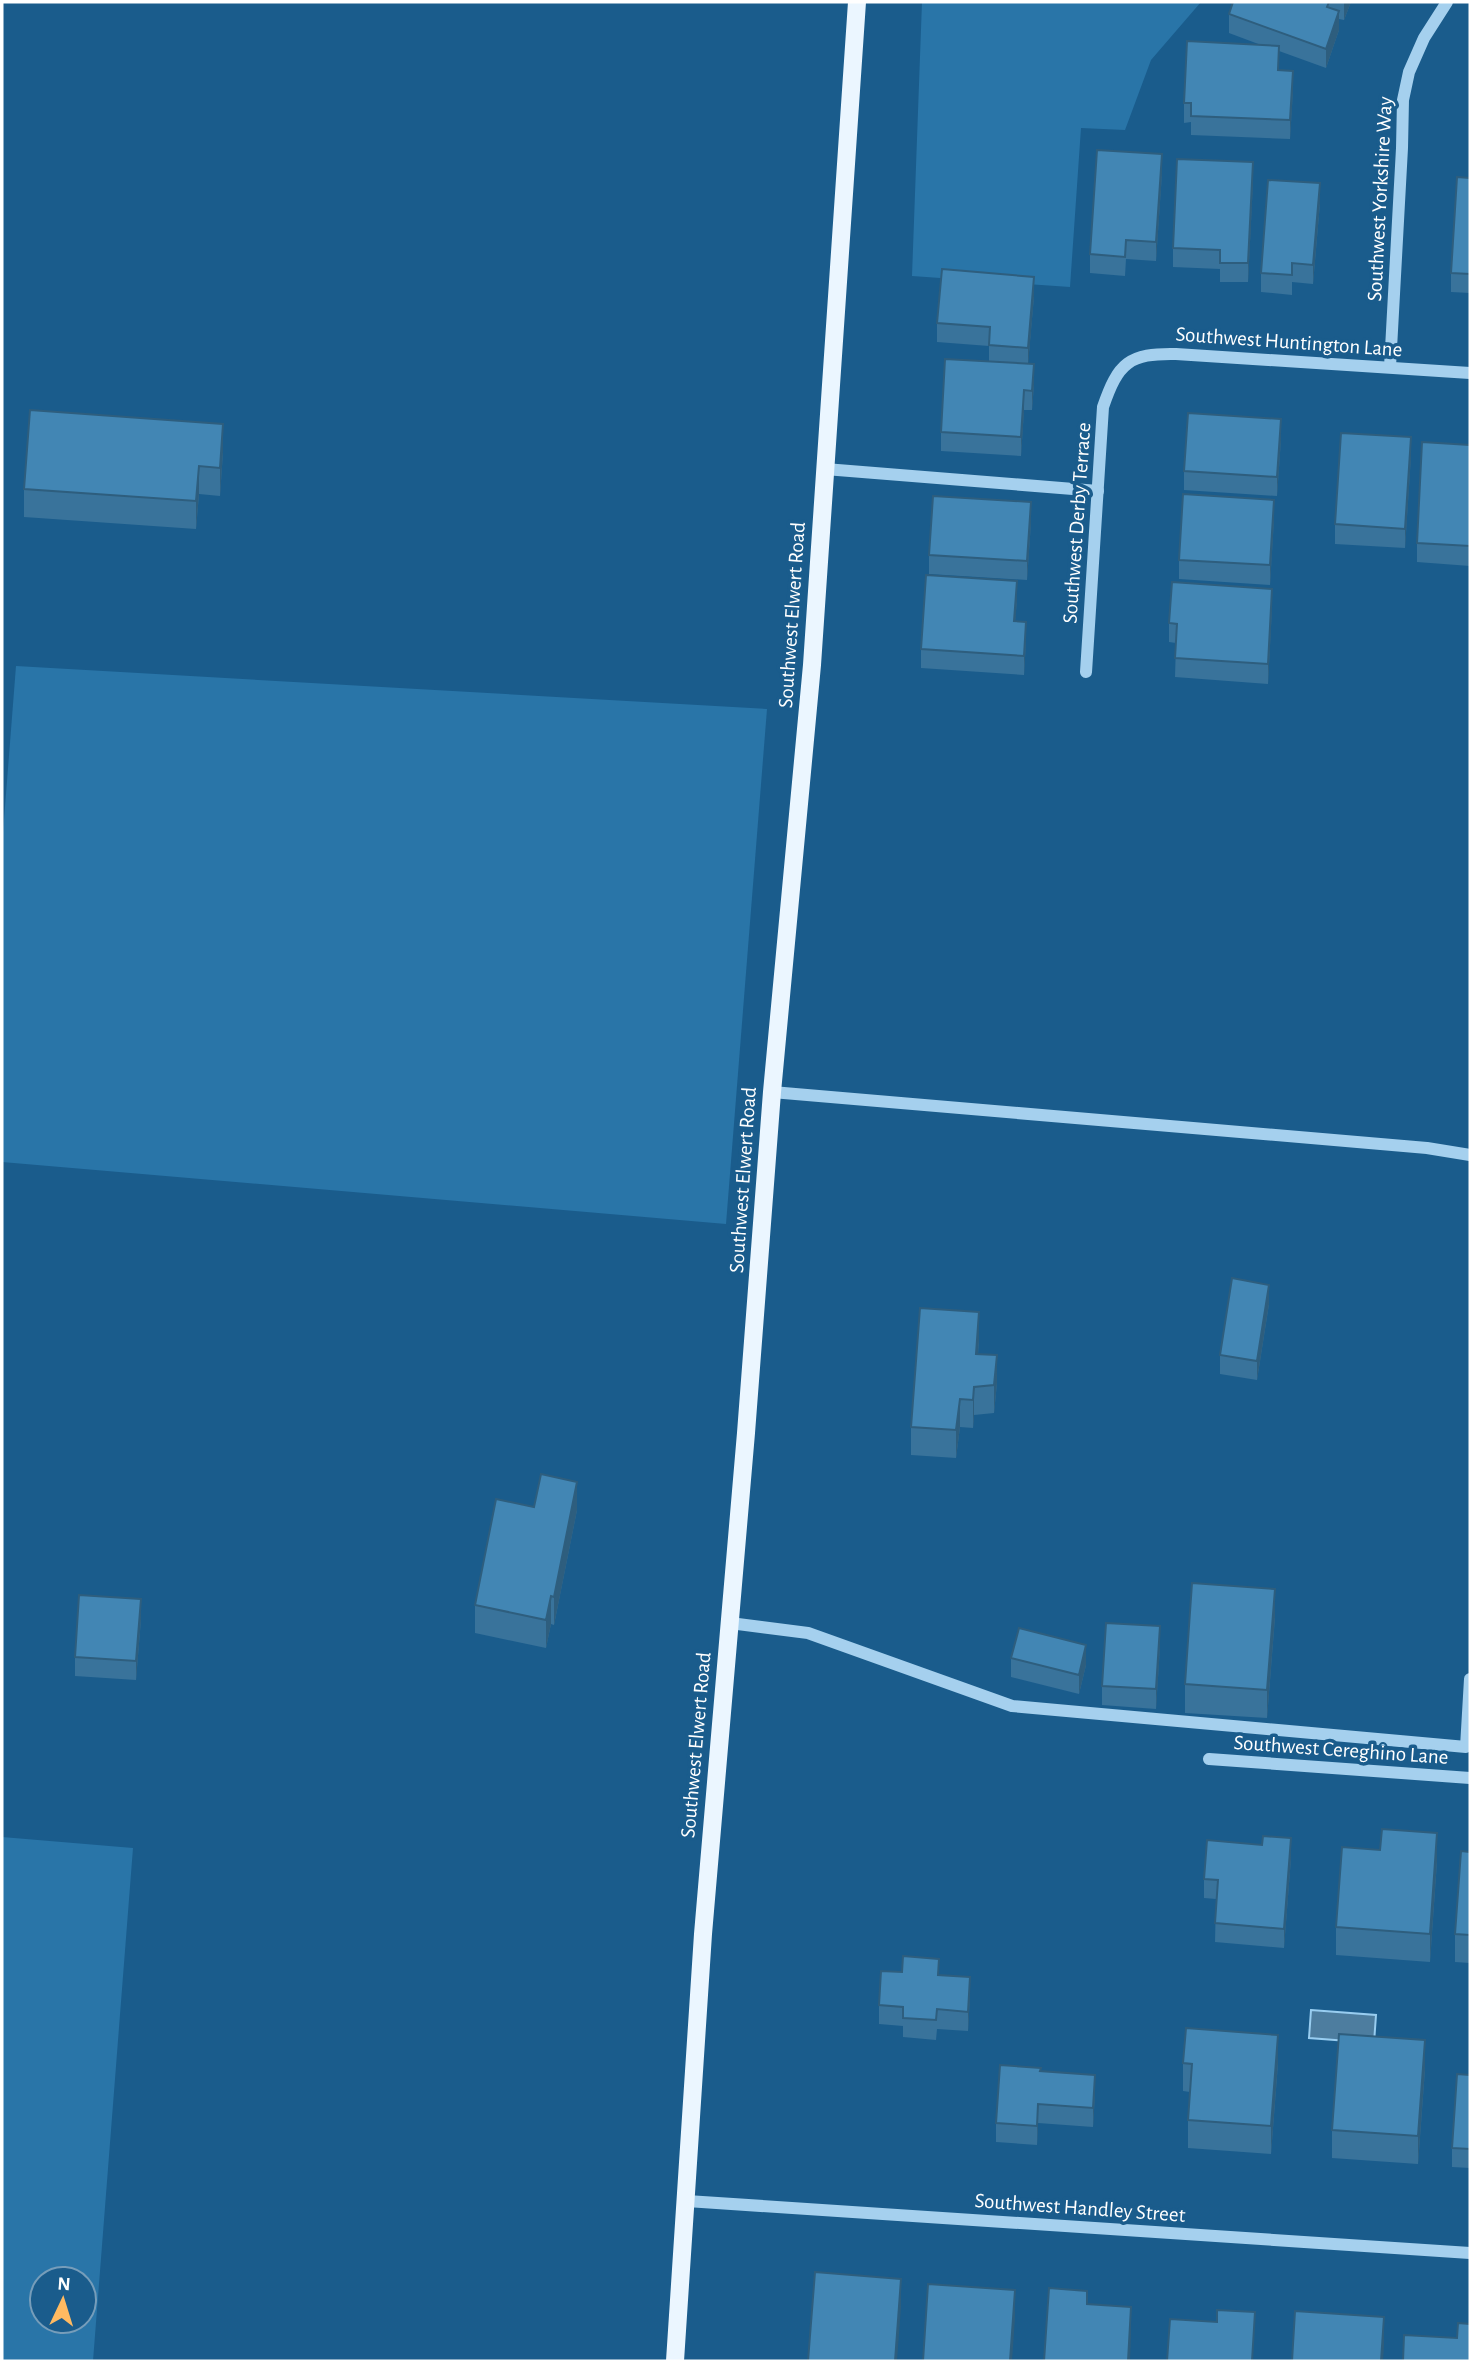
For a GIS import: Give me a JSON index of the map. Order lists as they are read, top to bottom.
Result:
{
  "streets": {
    "main road": ["Southwest Elwert Road"],
    "street": [
      "Southwest Yorkshire Way",
      "Southwest Huntington Lane",
      "Southwest Derby Terrace",
      "Southwest Cereghino Lane",
      "Southwest Handley Street"
    ]
  },
  "crossings": [
    ["Southwest Yorkshire Way", "Southwest Huntington Lane"],
    ["Southwest Huntington Lane", "Southwest Derby Terrace"],
    ["Southwest Elwert Road", "Southwest Handley Street"]
  ],
  "north": "top"
}
